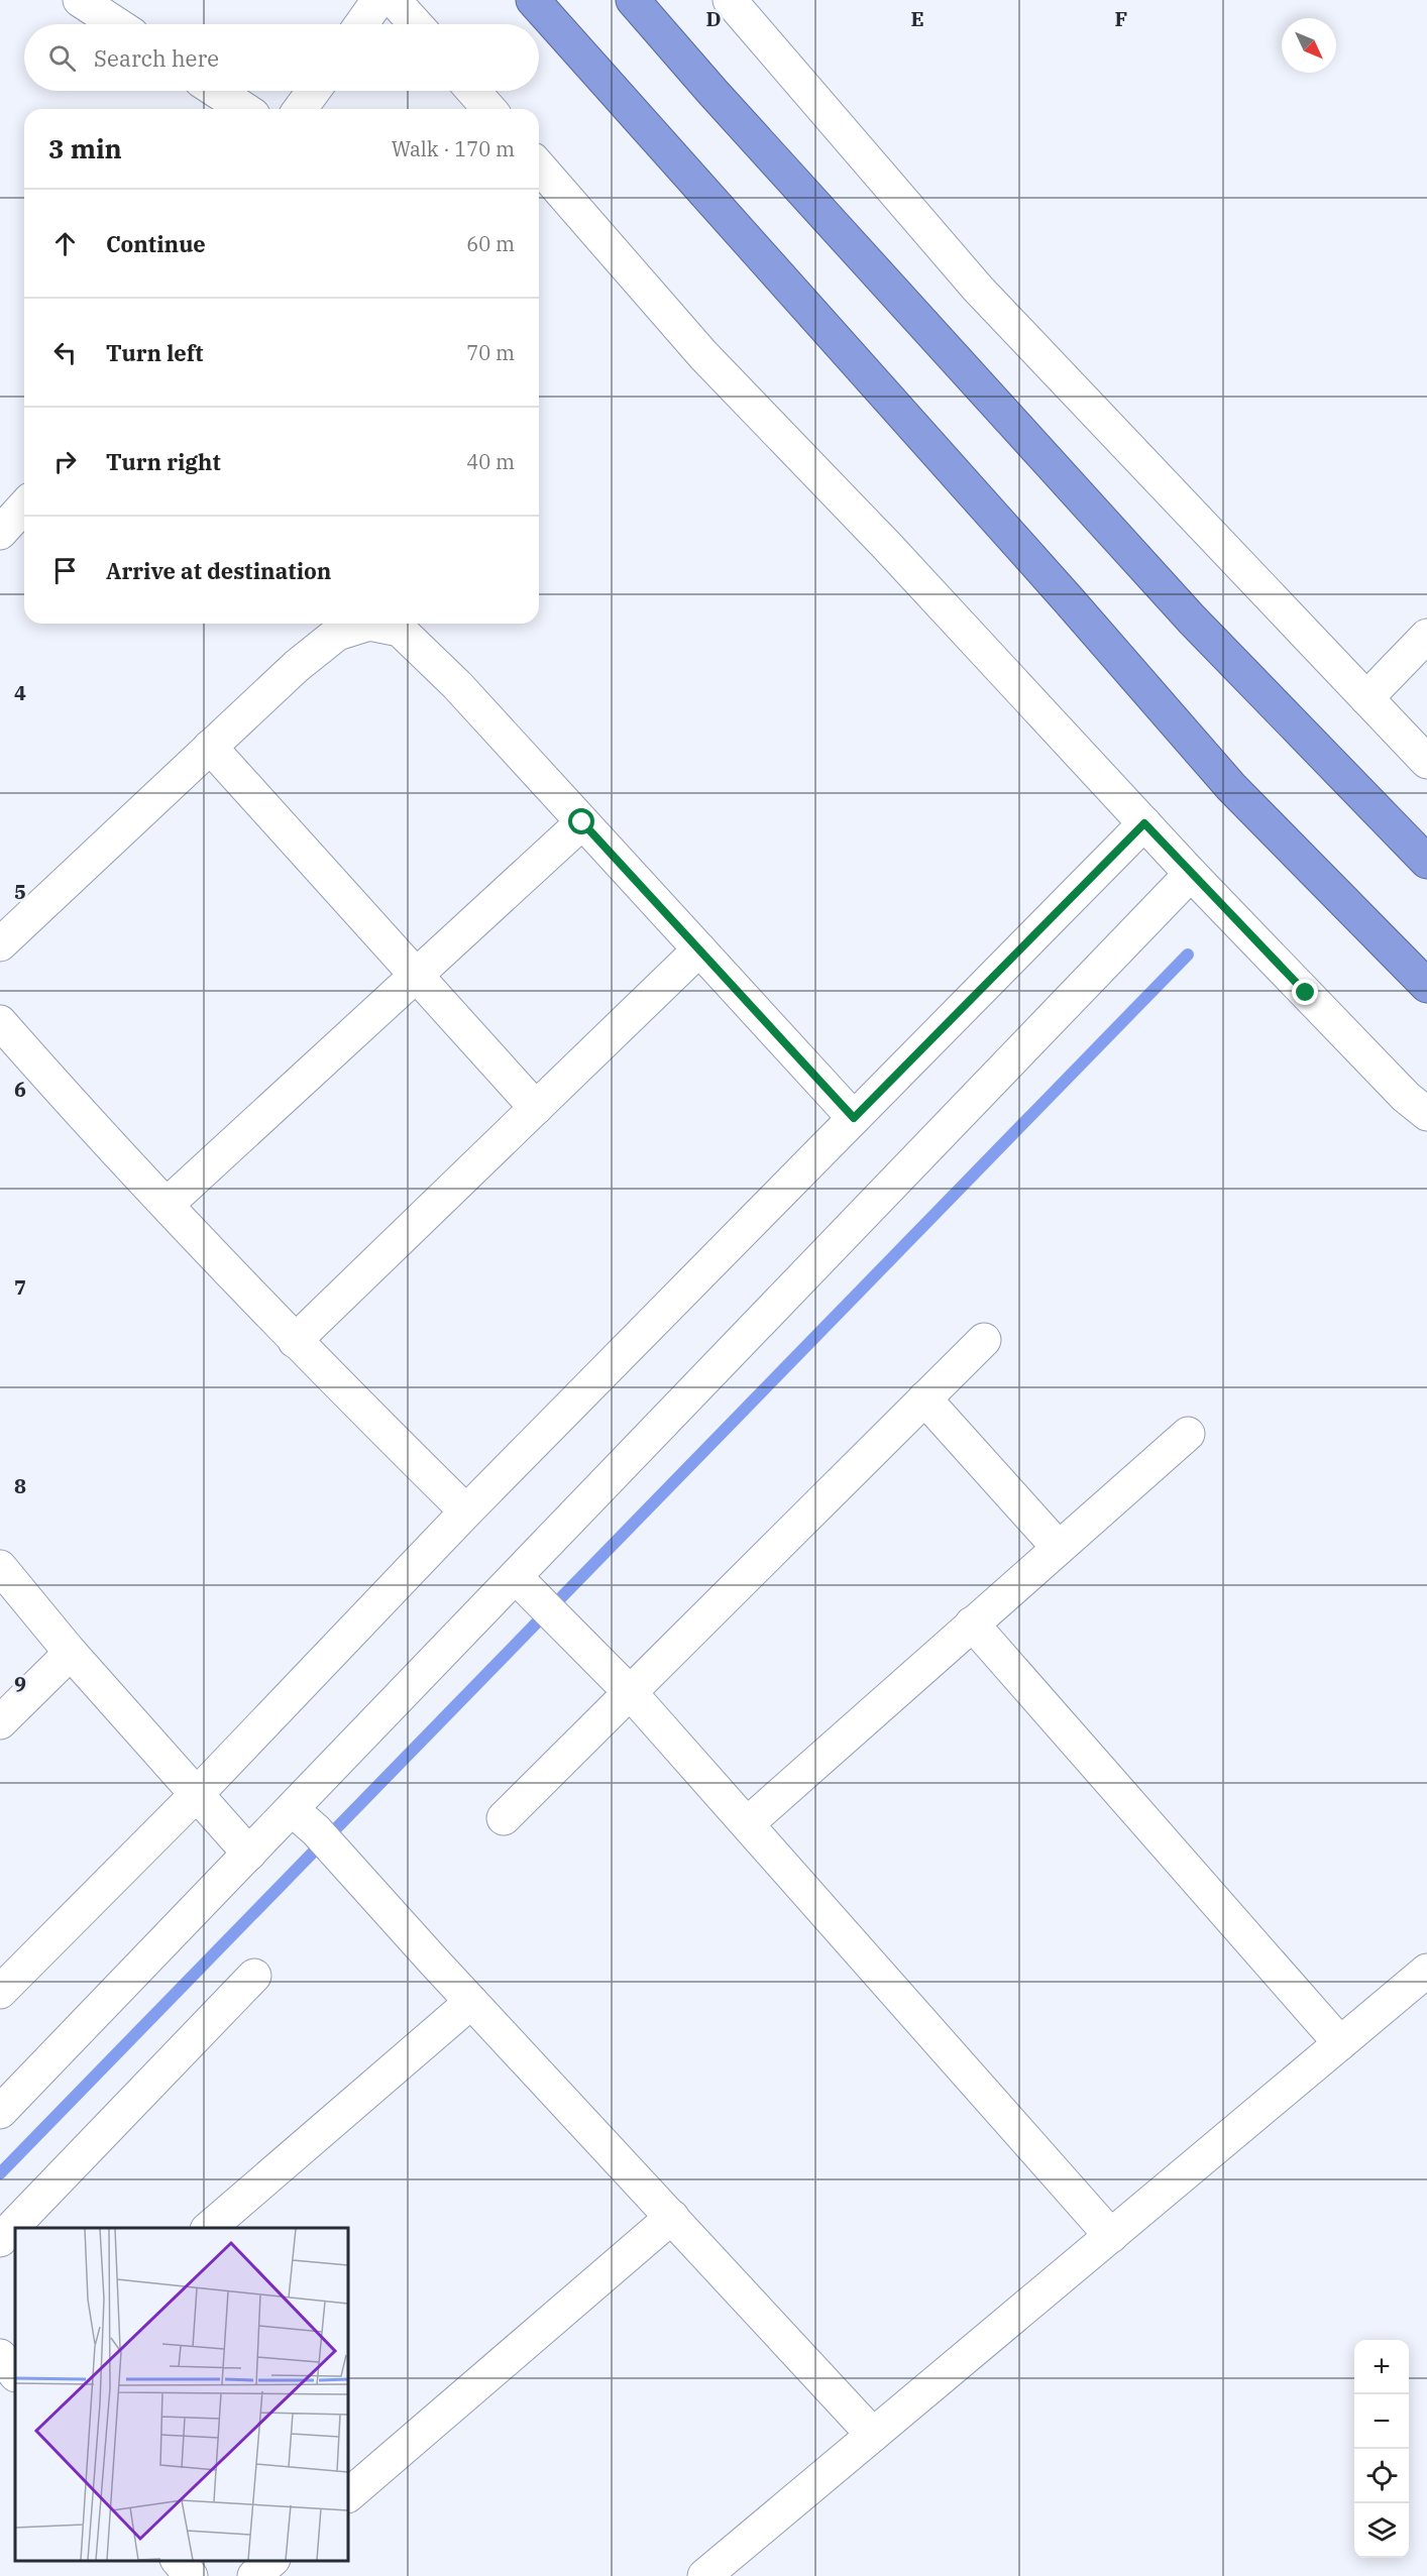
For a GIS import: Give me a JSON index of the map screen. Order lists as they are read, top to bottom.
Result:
{
  "north": "bottom right",
  "page": {
    "search": "Search here",
    "heading": ["3 min", "Walk · 170 m"],
    "list": [
      ["Continue", "60 m"],
      ["Turn left", "70 m"],
      ["Turn right", "40 m"],
      "Arrive at destination"
    ],
    "map_buttons": ["+", "−"]
  },
  "grid": {
    "columns": ["D", "E", "F"],
    "rows": [
      "4",
      "5",
      "6",
      "7",
      "8",
      "9"
    ]
  }
}
